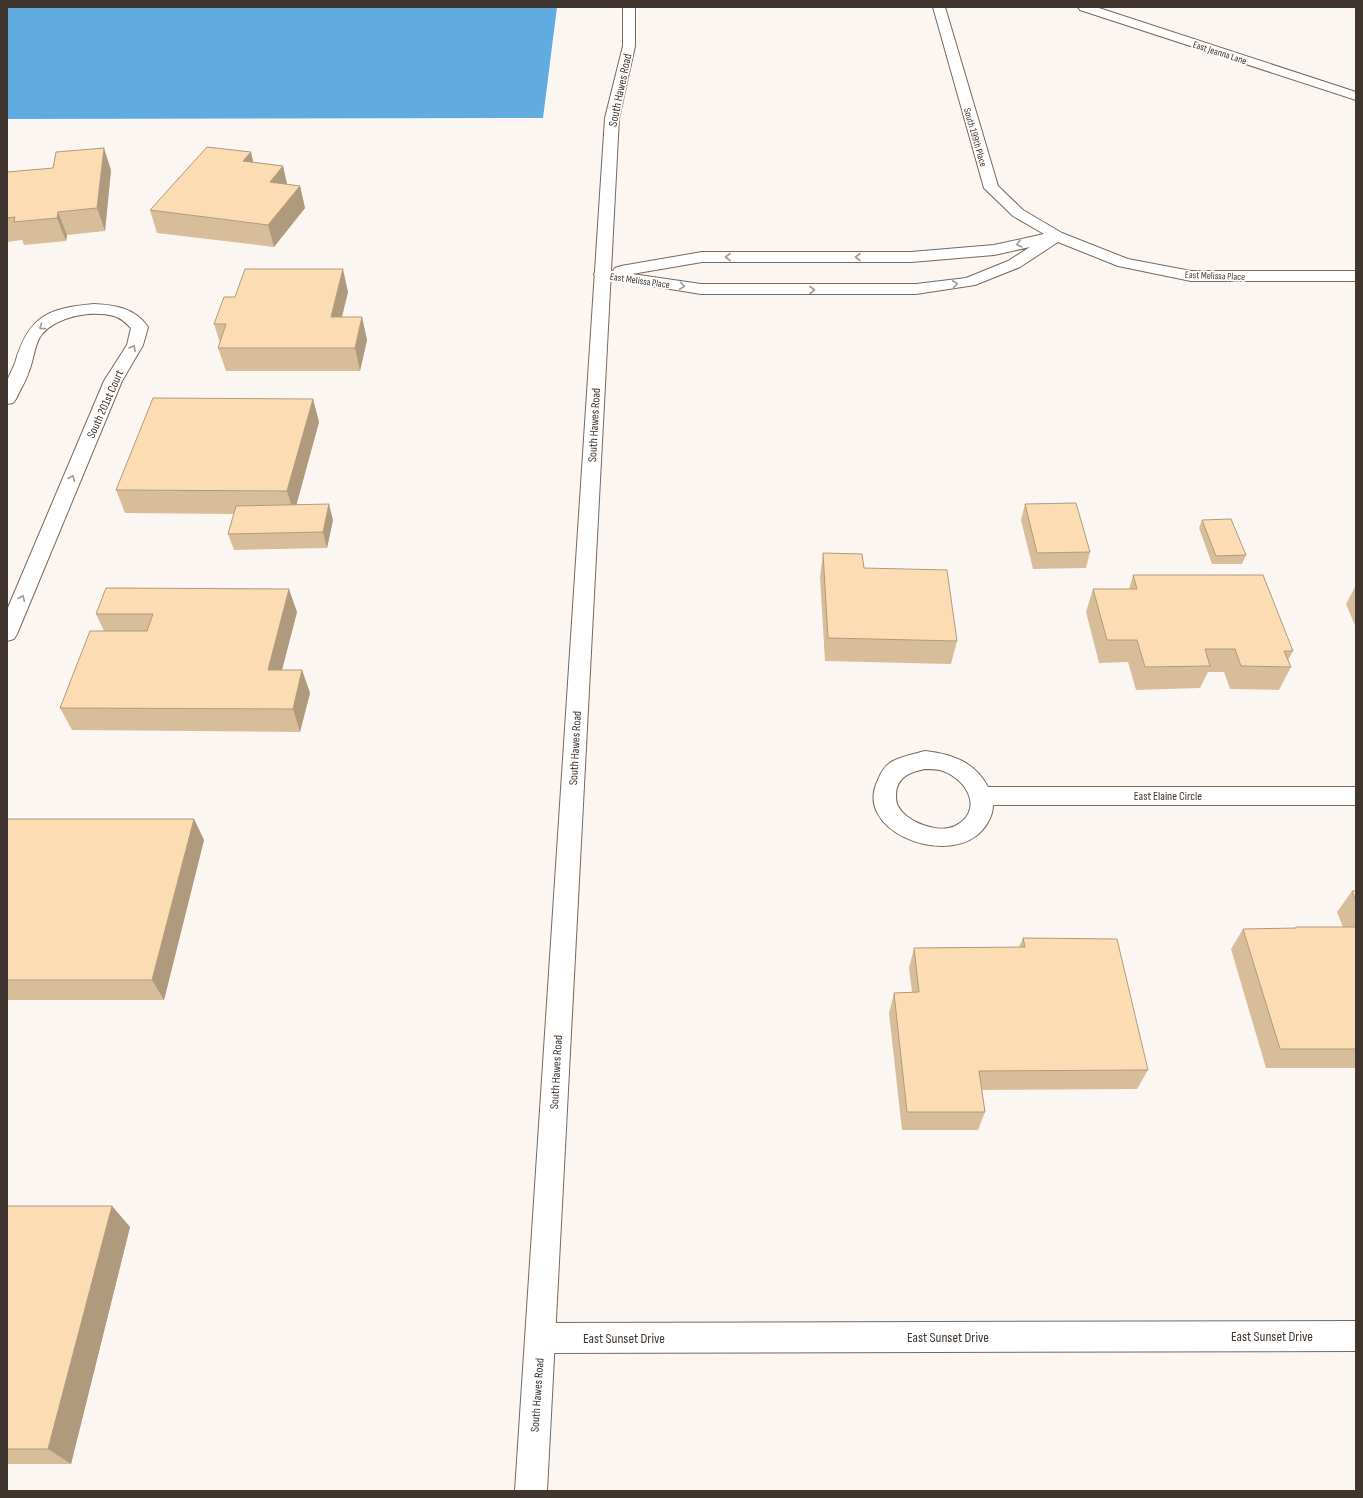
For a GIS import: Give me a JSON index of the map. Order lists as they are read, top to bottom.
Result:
{
  "streets": {
    "street": [
      "East Jeanna Lane",
      "South Hawes Road",
      "South 199th Place",
      "East Melissa Place",
      "South 201st Court",
      "East Elaine Circle",
      "East Sunset Drive"
    ]
  },
  "crossings": [
    ["South Hawes Road", "East Melissa Place"],
    ["South Hawes Road", "East Sunset Drive"],
    ["South 199th Place", "East Melissa Place"]
  ]
}
